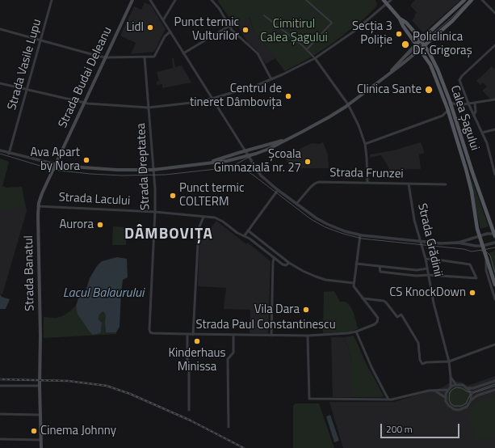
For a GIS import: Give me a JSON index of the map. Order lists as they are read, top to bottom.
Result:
{
  "streets": {
    "main road": ["Strada Budai Deleanu", "Calea Șagului", "Strada Banatul"],
    "street": [
      "Strada Vasile Lupu",
      "Strada Dreptatea",
      "Strada Frunzei",
      "Strada Lacului",
      "Strada Grădinii",
      "Strada Paul Constantinescu"
    ]
  },
  "crossings": [
    ["Strada Budai Deleanu", "Strada Banatul"],
    ["Strada Dreptatea", "Strada Lacului"],
    ["Strada Dreptatea", "Strada Paul Constantinescu"],
    ["Strada Frunzei", "Strada Grădinii"],
    ["Strada Lacului", "Strada Banatul"]
  ],
  "districts": ["DÂMBOVIȚA"],
  "water": ["Lacul Balaurului"],
  "parks": ["Cimitirul Calea Șagului"],
  "places": [
    "Lidl",
    "Punct termic Vulturilor",
    "Secția 3 Poliție",
    "Policlinica Dr. Grigoraș",
    "Clinica Sante",
    "Centrul de tineret Dâmbovița",
    "Ava Apart by Nora",
    "Școala Gimnazială nr. 27",
    "Punct termic COLTERM",
    "Aurora",
    "CS KnockDown",
    "Vila Dara",
    "Kinderhaus Minissa",
    "Cinema Johnny"
  ],
  "scale_bar": "200 m"
}
